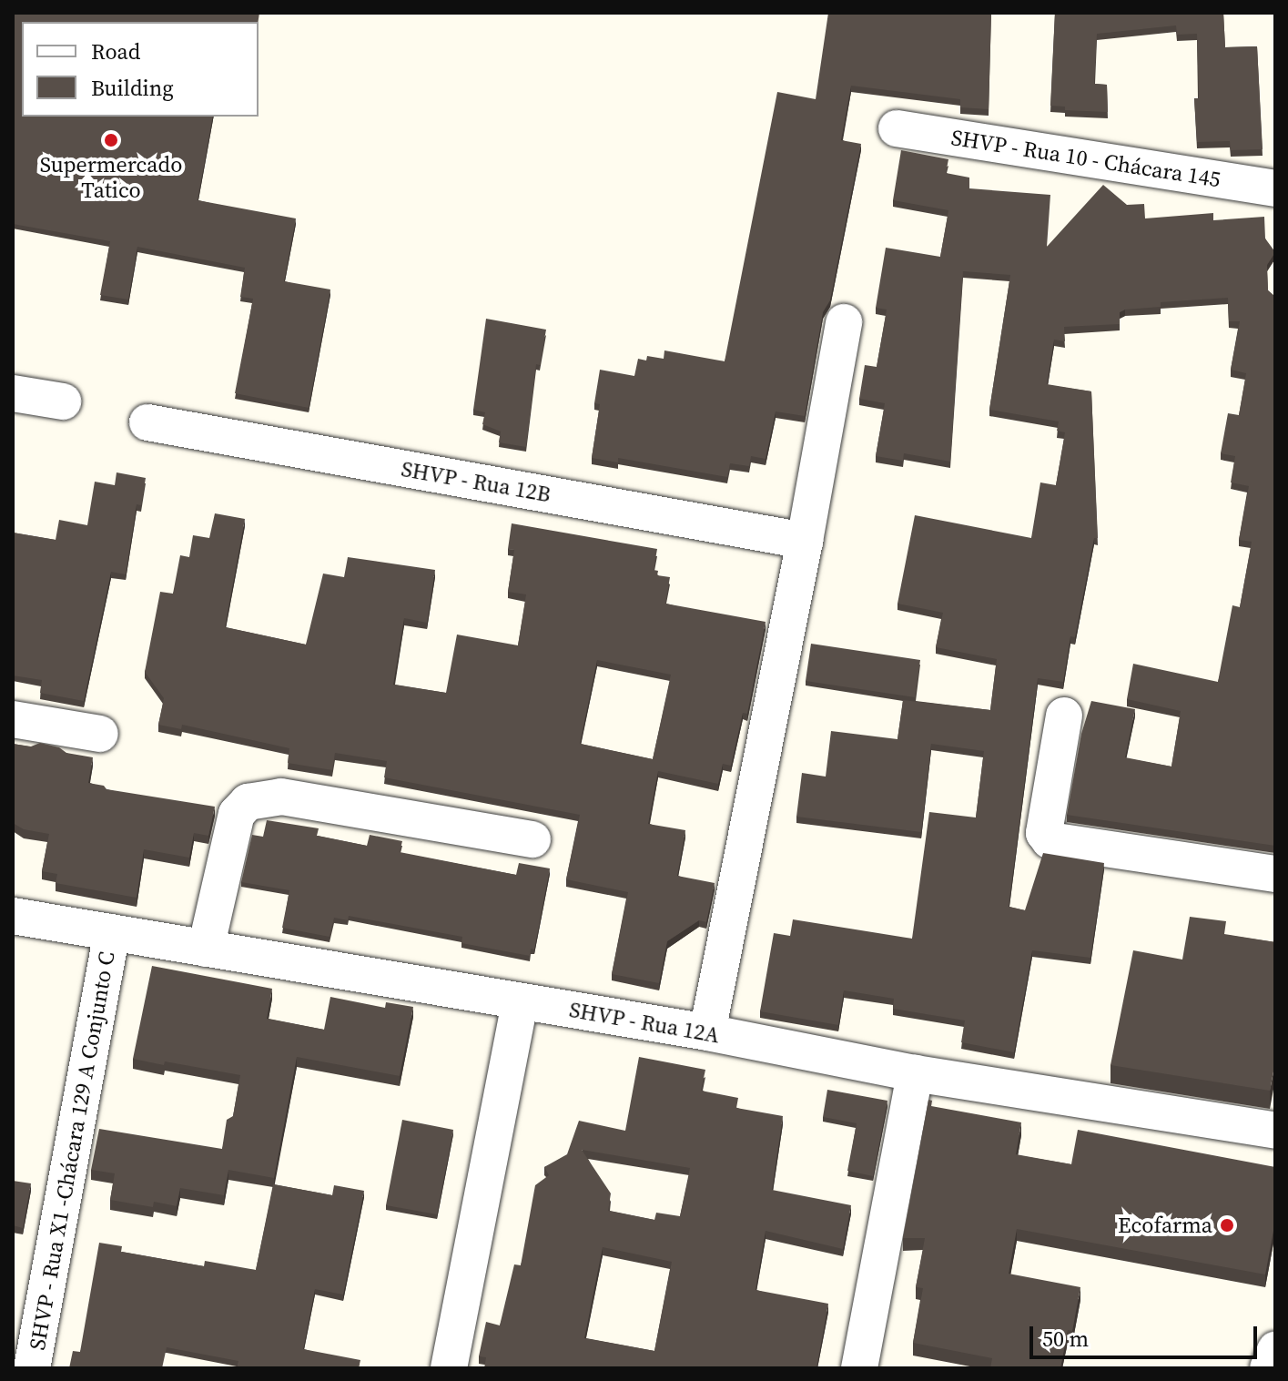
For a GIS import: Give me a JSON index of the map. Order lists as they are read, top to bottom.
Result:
{
  "streets": {
    "street": [
      "SHVP - Rua 10 - Chácara 145",
      "SHVP - Rua 12B",
      "SHVP - Rua 12A",
      "SHVP - Rua X1 -Chácara 129 A Conjunto C"
    ]
  },
  "crossings": [
    ["SHVP - Rua 12A", "SHVP - Rua X1 -Chácara 129 A Conjunto C"]
  ],
  "places": ["Supermercado Tatico", "Ecofarma"],
  "legend": ["Road", "Building"],
  "scale_bar": "50 m"
}
